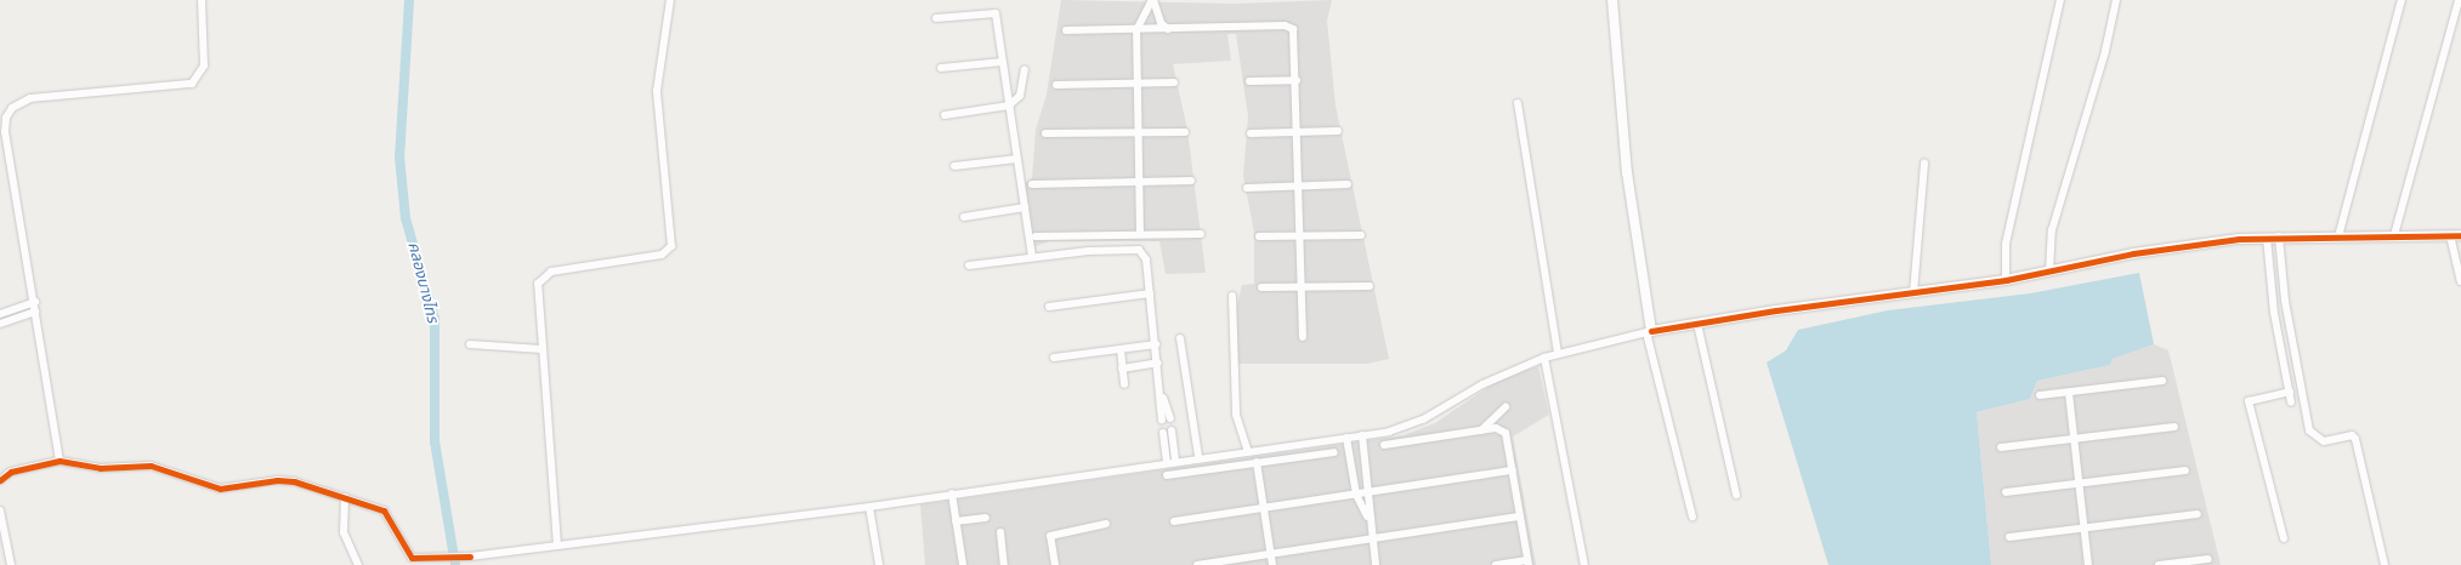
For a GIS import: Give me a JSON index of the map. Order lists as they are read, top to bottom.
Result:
{
  "water": ["คลองบางไทร"]
}
